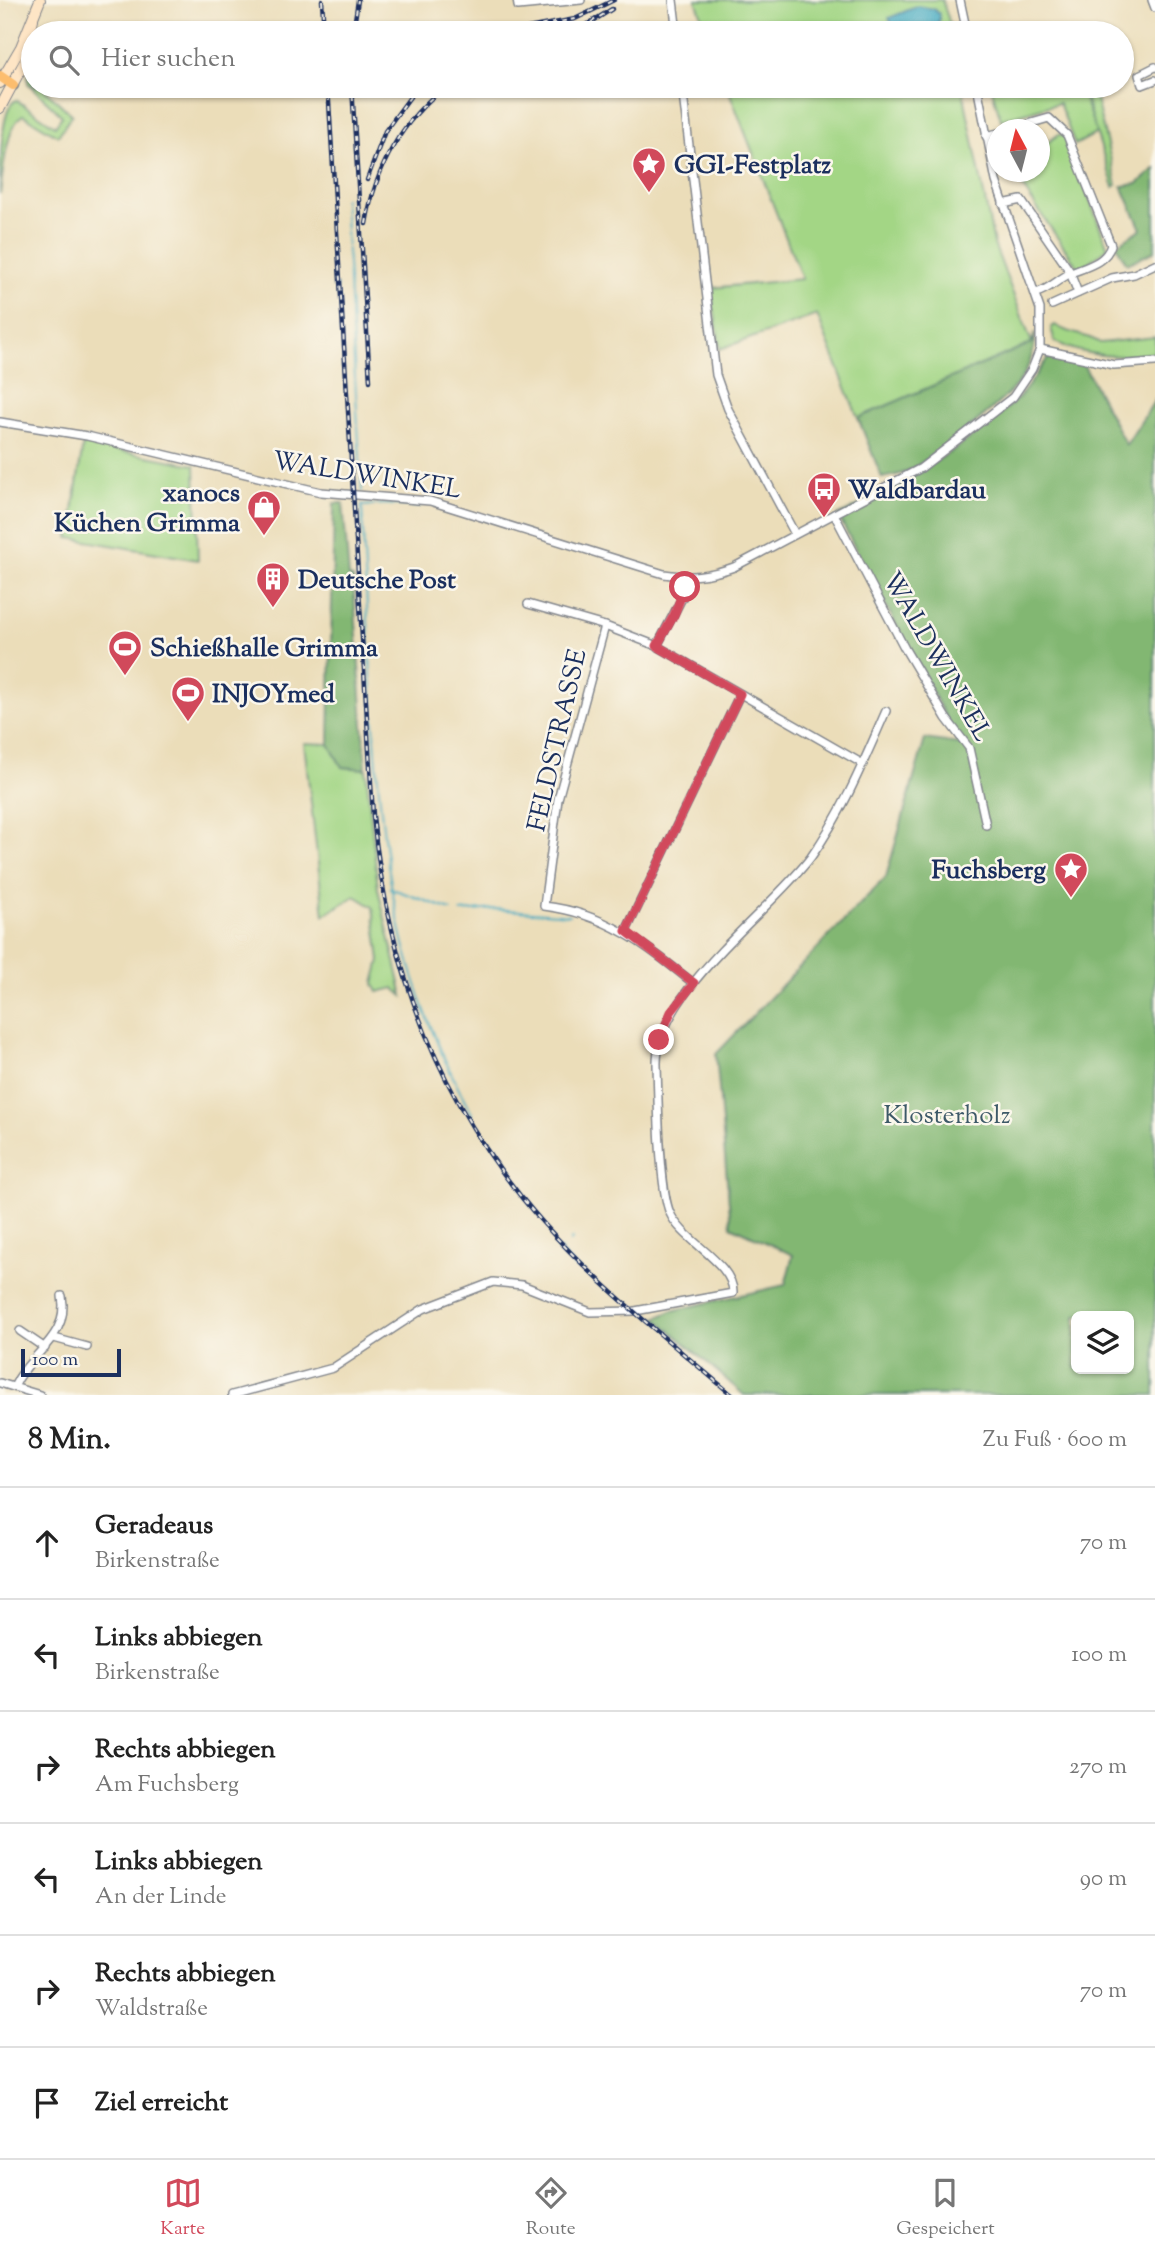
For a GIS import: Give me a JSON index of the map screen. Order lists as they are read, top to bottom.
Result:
{
  "streets": {
    "street": ["WALDWINKEL", "FELDSTRASSE"]
  },
  "parks": ["Klosterholz"],
  "places": {
    "place": ["GGI-Festplatz", "Fuchsberg"],
    "bus stop": ["Waldbardau"],
    "shop": ["xanocs Küchen Grimma"],
    "building": ["Deutsche Post"],
    "sports": ["Schießhalle Grimma", "INJOYmed"]
  },
  "scale_bar": "100 m",
  "north": "top",
  "page": {
    "search": "Hier suchen",
    "scale": "100 m",
    "heading": ["8 Min.", "Zu Fuß · 600 m"],
    "list": [
      ["Geradeaus", "Birkenstraße", "70 m"],
      ["Links abbiegen", "Birkenstraße", "100 m"],
      ["Rechts abbiegen", "Am Fuchsberg", "270 m"],
      ["Links abbiegen", "An der Linde", "90 m"],
      ["Rechts abbiegen", "Waldstraße", "70 m"],
      "Ziel erreicht"
    ],
    "nav": ["Karte", "Route", "Gespeichert"]
  }
}
